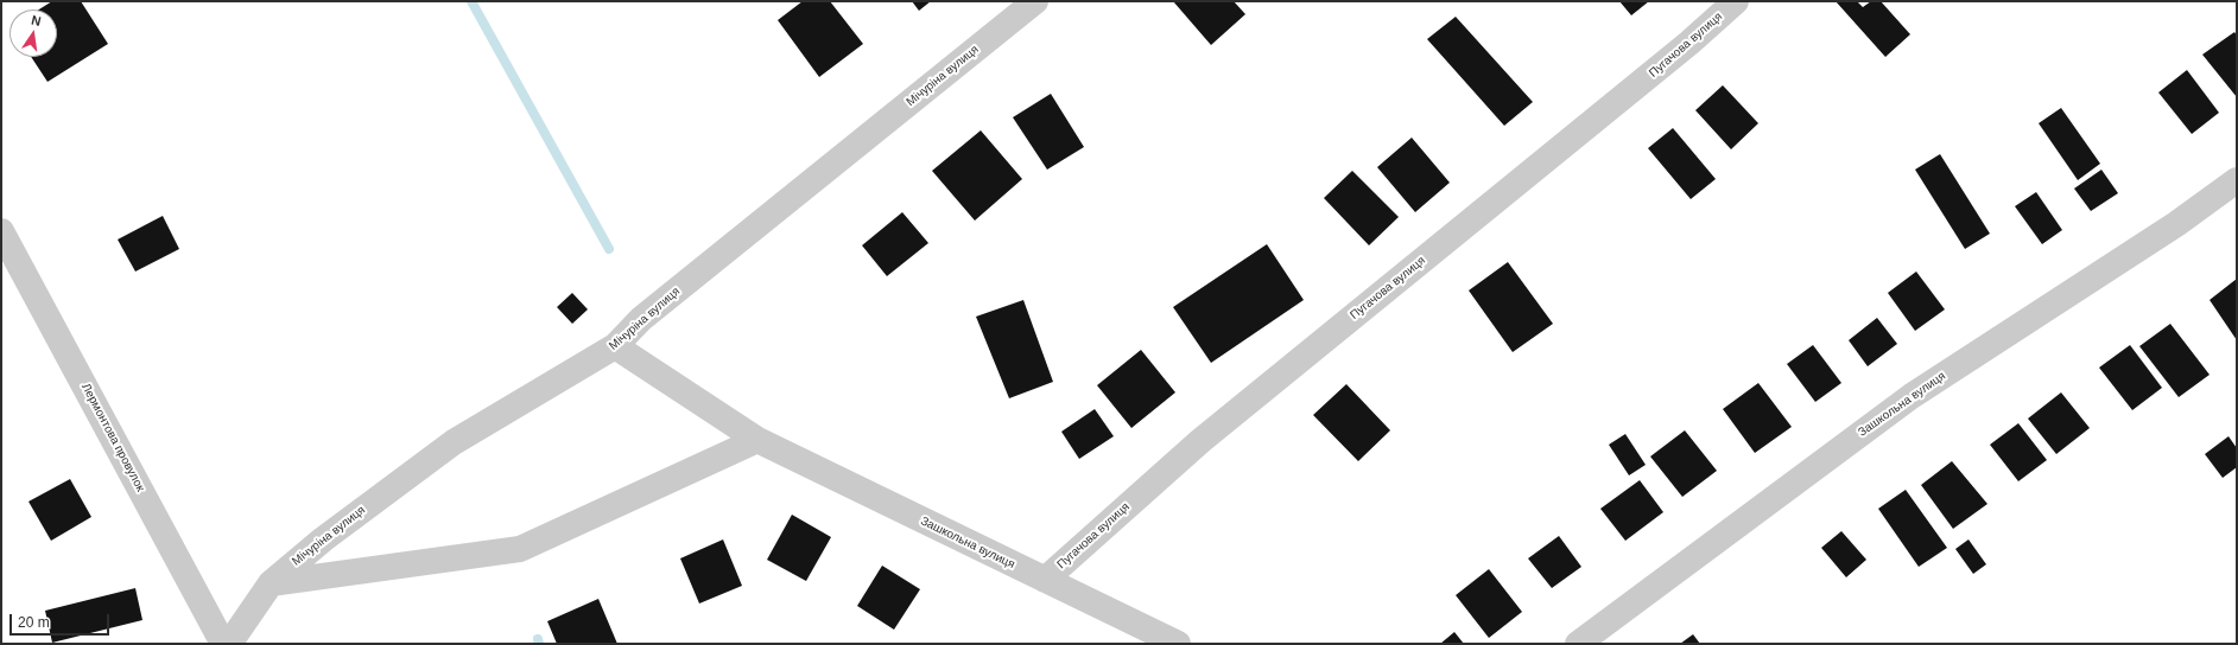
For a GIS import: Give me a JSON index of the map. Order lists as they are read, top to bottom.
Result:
{
  "streets": {
    "street": [
      "Пугачова вулиця",
      "Мічуріна вулиця",
      "Зашкольна вулиця",
      "Лермонтова провулок"
    ]
  },
  "crossings": [
    ["Пугачова вулиця", "Зашкольна вулиця"],
    ["Мічуріна вулиця", "Зашкольна вулиця"]
  ],
  "scale_bar": "20 m",
  "north": "top"
}
